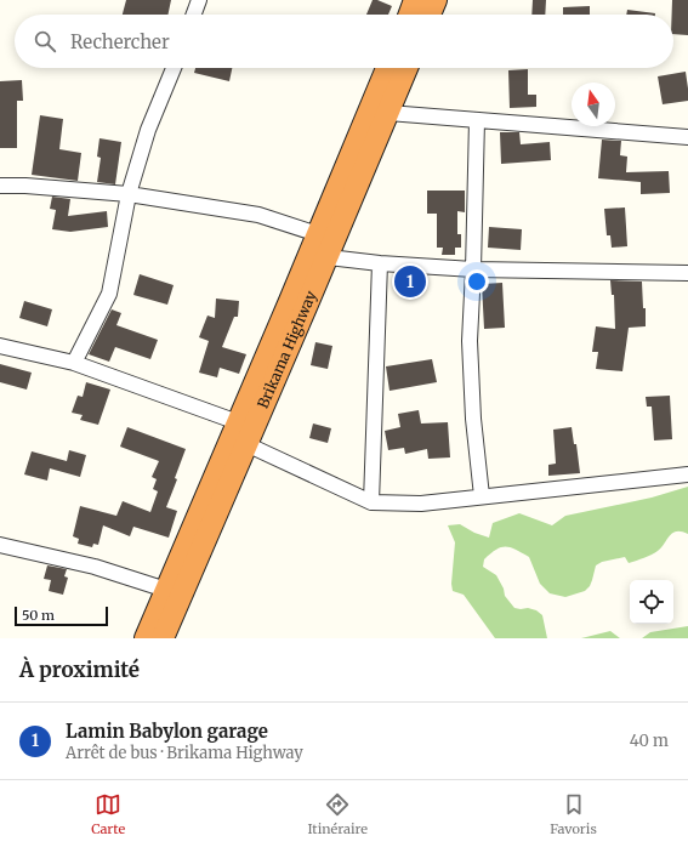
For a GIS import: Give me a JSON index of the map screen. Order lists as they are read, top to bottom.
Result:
{
  "streets": {
    "highway": ["Brikama Highway"]
  },
  "scale_bar": "50 m",
  "north": "top",
  "page": {
    "search": "Rechercher",
    "pins": "1",
    "scale": "50 m",
    "heading": "À proximité",
    "list": [
      {
        "mark": "1",
        "name": "Lamin Babylon garage",
        "note": "Arrêt de bus · Brikama Highway",
        "value": "40 m"
      }
    ],
    "nav": ["Carte", "Itinéraire", "Favoris"]
  }
}
